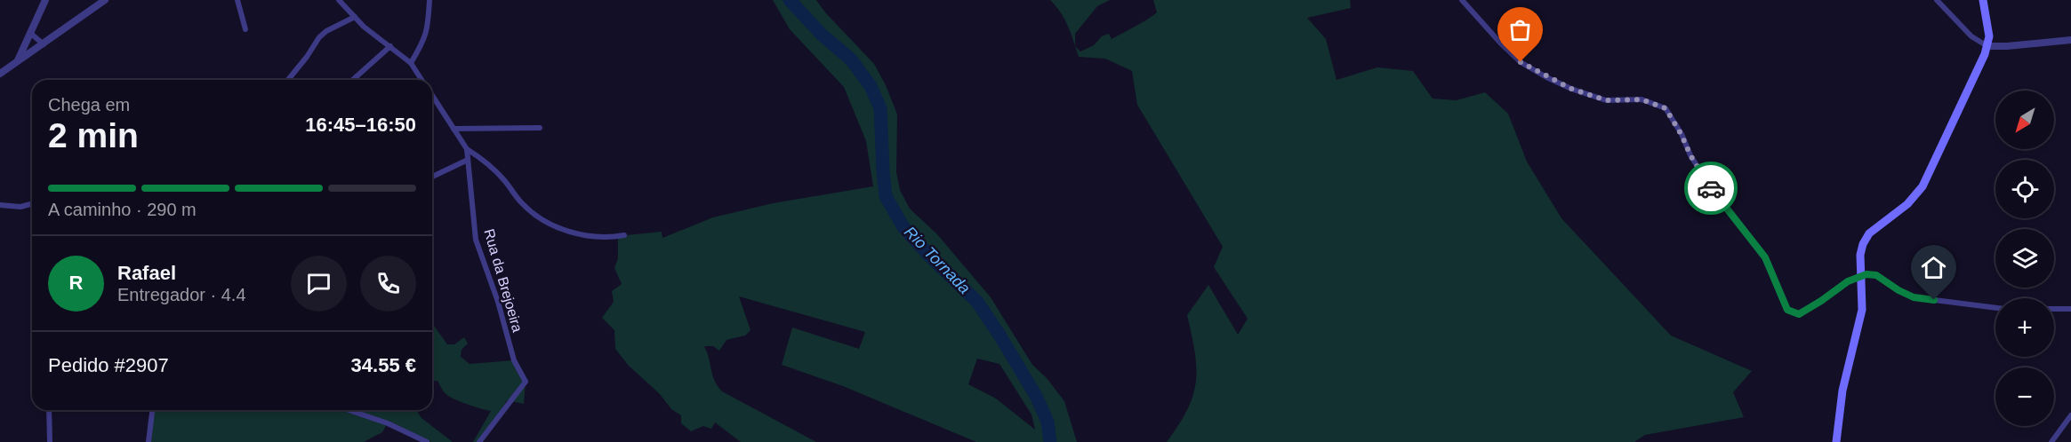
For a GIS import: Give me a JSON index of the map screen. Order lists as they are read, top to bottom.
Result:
{
  "streets": {
    "street": ["Rua da Brejoeira"]
  },
  "water": ["Rio Tornada"],
  "north": "bottom left",
  "page": {
    "heading": ["2 min", "Chega em", "16:45–16:50"],
    "panel": [
      "Rafael",
      "Entregador · 4.4",
      "Pedido #2907",
      "34.55 €"
    ],
    "map_buttons": ["+", "−"],
    "bar": "A caminho · 290 m",
    "round": "R"
  }
}
